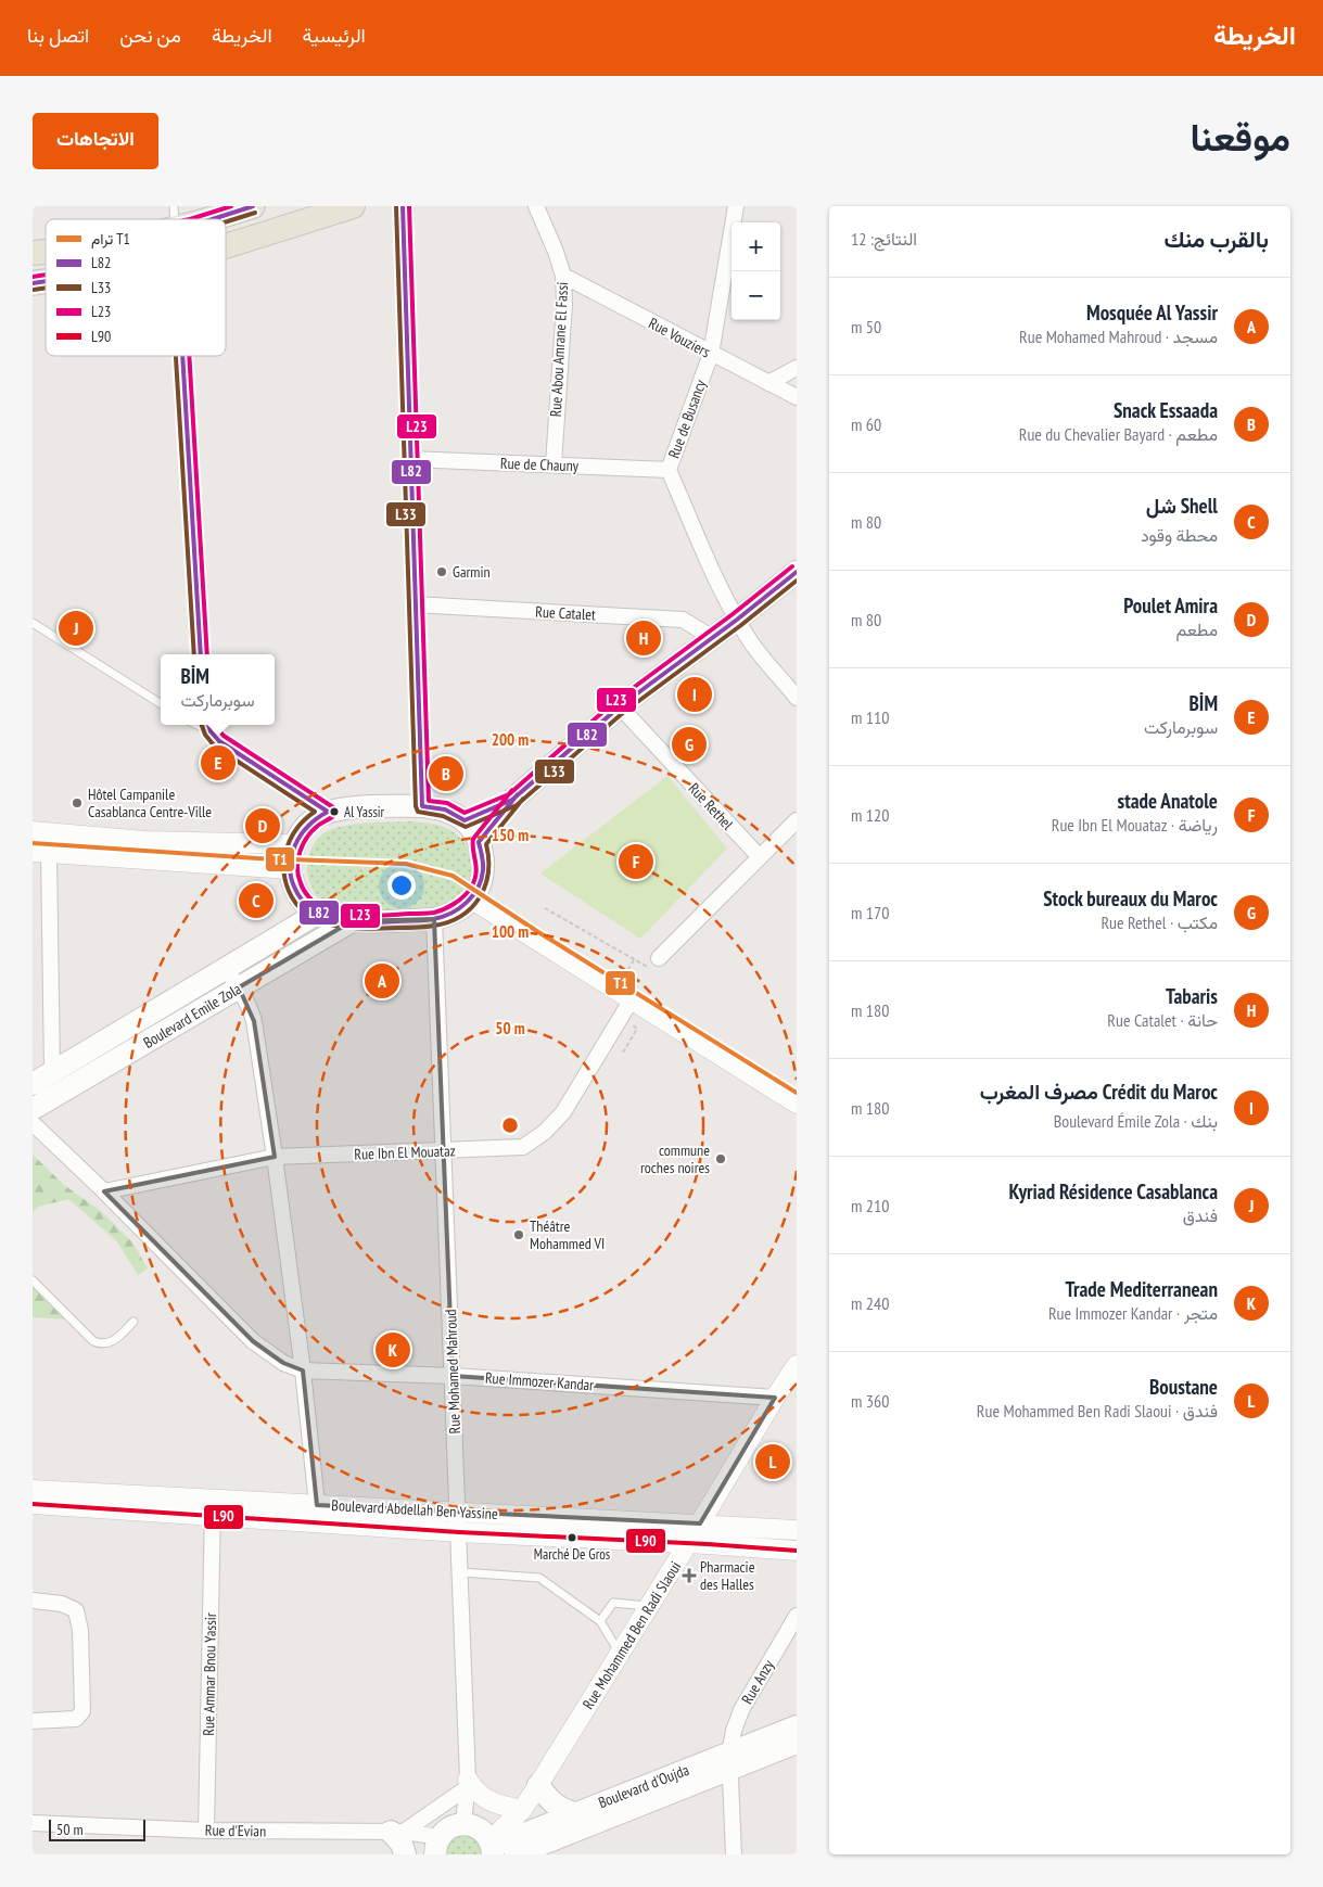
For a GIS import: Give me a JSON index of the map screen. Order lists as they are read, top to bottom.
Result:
{
  "streets": {
    "main road": ["Boulevard Emile Zola", "Boulevard d'Oujda"],
    "street": [
      "Rue Vouziers",
      "Rue Abou Amrane El Fassi",
      "Rue de Busancy",
      "Rue de Chauny",
      "Rue Catalet",
      "Rue Rethel",
      "Rue Ibn El Mouataz",
      "Rue Mohamed Mahroud",
      "Rue Immozer Kandar",
      "Boulevard Abdellah Ben Yassine",
      "Rue Mohammed Ben Radi Slaoui",
      "Rue Ammar Bnou Yassir",
      "Rue Anzy",
      "Rue d'Evian"
    ]
  },
  "crossings": [
    ["Rue Vouziers", "Rue Abou Amrane El Fassi"],
    ["Rue Vouziers", "Rue de Busancy"],
    ["Rue Abou Amrane El Fassi", "Rue de Chauny"],
    ["Rue de Busancy", "Rue de Chauny"],
    ["Boulevard Emile Zola", "Rue Mohamed Mahroud"],
    ["Rue Ibn El Mouataz", "Rue Mohamed Mahroud"],
    ["Rue Mohamed Mahroud", "Rue Immozer Kandar"],
    ["Rue Mohamed Mahroud", "Boulevard Abdellah Ben Yassine"],
    ["Rue Immozer Kandar", "Rue Mohammed Ben Radi Slaoui"],
    ["Boulevard Abdellah Ben Yassine", "Rue Mohammed Ben Radi Slaoui"],
    ["Boulevard Abdellah Ben Yassine", "Rue Ammar Bnou Yassir"],
    ["Rue Mohammed Ben Radi Slaoui", "Boulevard d'Oujda"],
    ["Rue Ammar Bnou Yassir", "Rue d'Evian"],
    ["Rue Anzy", "Boulevard d'Oujda"]
  ],
  "places": {
    "other": [
      "Garmin",
      "Hôtel Campanile Casablanca Centre-Ville",
      "Al Yassir",
      "commune roches noires",
      "Théâtre Mohammed VI",
      "Marché De Gros"
    ],
    "health": ["Pharmacie des Halles"]
  },
  "lines": [
    "transit line L82",
    "transit line L33",
    "transit line L23",
    "tram line T1",
    "transit line L90"
  ],
  "legend": [
    "ترام T1",
    "L82",
    "L33",
    "L23",
    "L90"
  ],
  "scale_bar": "50 m",
  "page": {
    "header": "الخريطة",
    "nav": [
      "الرئيسية",
      "الخريطة",
      "من نحن",
      "اتصل بنا"
    ],
    "title": "موقعنا",
    "buttons": "الاتجاهات",
    "heading": ["بالقرب منك", "النتائج: 12"],
    "map_buttons": ["+", "−"],
    "list": [
      {
        "mark": "A",
        "name": "Mosquée Al Yassir",
        "note": "مسجد · Rue Mohamed Mahroud",
        "value": "50 m"
      },
      {
        "mark": "B",
        "name": "Snack Essaada",
        "note": "مطعم · Rue du Chevalier Bayard",
        "value": "60 m"
      },
      {
        "mark": "C",
        "name": "Shell شل",
        "note": "محطة وقود",
        "value": "80 m"
      },
      {
        "mark": "D",
        "name": "Poulet Amira",
        "note": "مطعم",
        "value": "80 m"
      },
      {
        "mark": "E",
        "name": "BİM",
        "note": "سوبرماركت",
        "value": "110 m"
      },
      {
        "mark": "F",
        "name": "stade Anatole",
        "note": "رياضة · Rue Ibn El Mouataz",
        "value": "120 m"
      },
      {
        "mark": "G",
        "name": "Stock bureaux du Maroc",
        "note": "مكتب · Rue Rethel",
        "value": "170 m"
      },
      {
        "mark": "H",
        "name": "Tabaris",
        "note": "حانة · Rue Catalet",
        "value": "180 m"
      },
      {
        "mark": "I",
        "name": "Crédit du Maroc مصرف المغرب",
        "note": "بنك · Boulevard Émile Zola",
        "value": "180 m"
      },
      {
        "mark": "J",
        "name": "Kyriad Résidence Casablanca",
        "note": "فندق",
        "value": "210 m"
      },
      {
        "mark": "K",
        "name": "Trade Mediterranean",
        "note": "متجر · Rue Immozer Kandar",
        "value": "240 m"
      },
      {
        "mark": "L",
        "name": "Boustane",
        "note": "فندق · Rue Mohammed Ben Radi Slaoui",
        "value": "360 m"
      }
    ],
    "pins": [
      "J",
      "H",
      "I",
      "G",
      "E",
      "B",
      "D",
      "F",
      "C",
      "A",
      "K",
      "L"
    ],
    "popup": ["BİM", "سوبرماركت"],
    "scale": "50 m"
  },
  "rings": [
    "200 m",
    "150 m",
    "100 m",
    "50 m"
  ]
}
